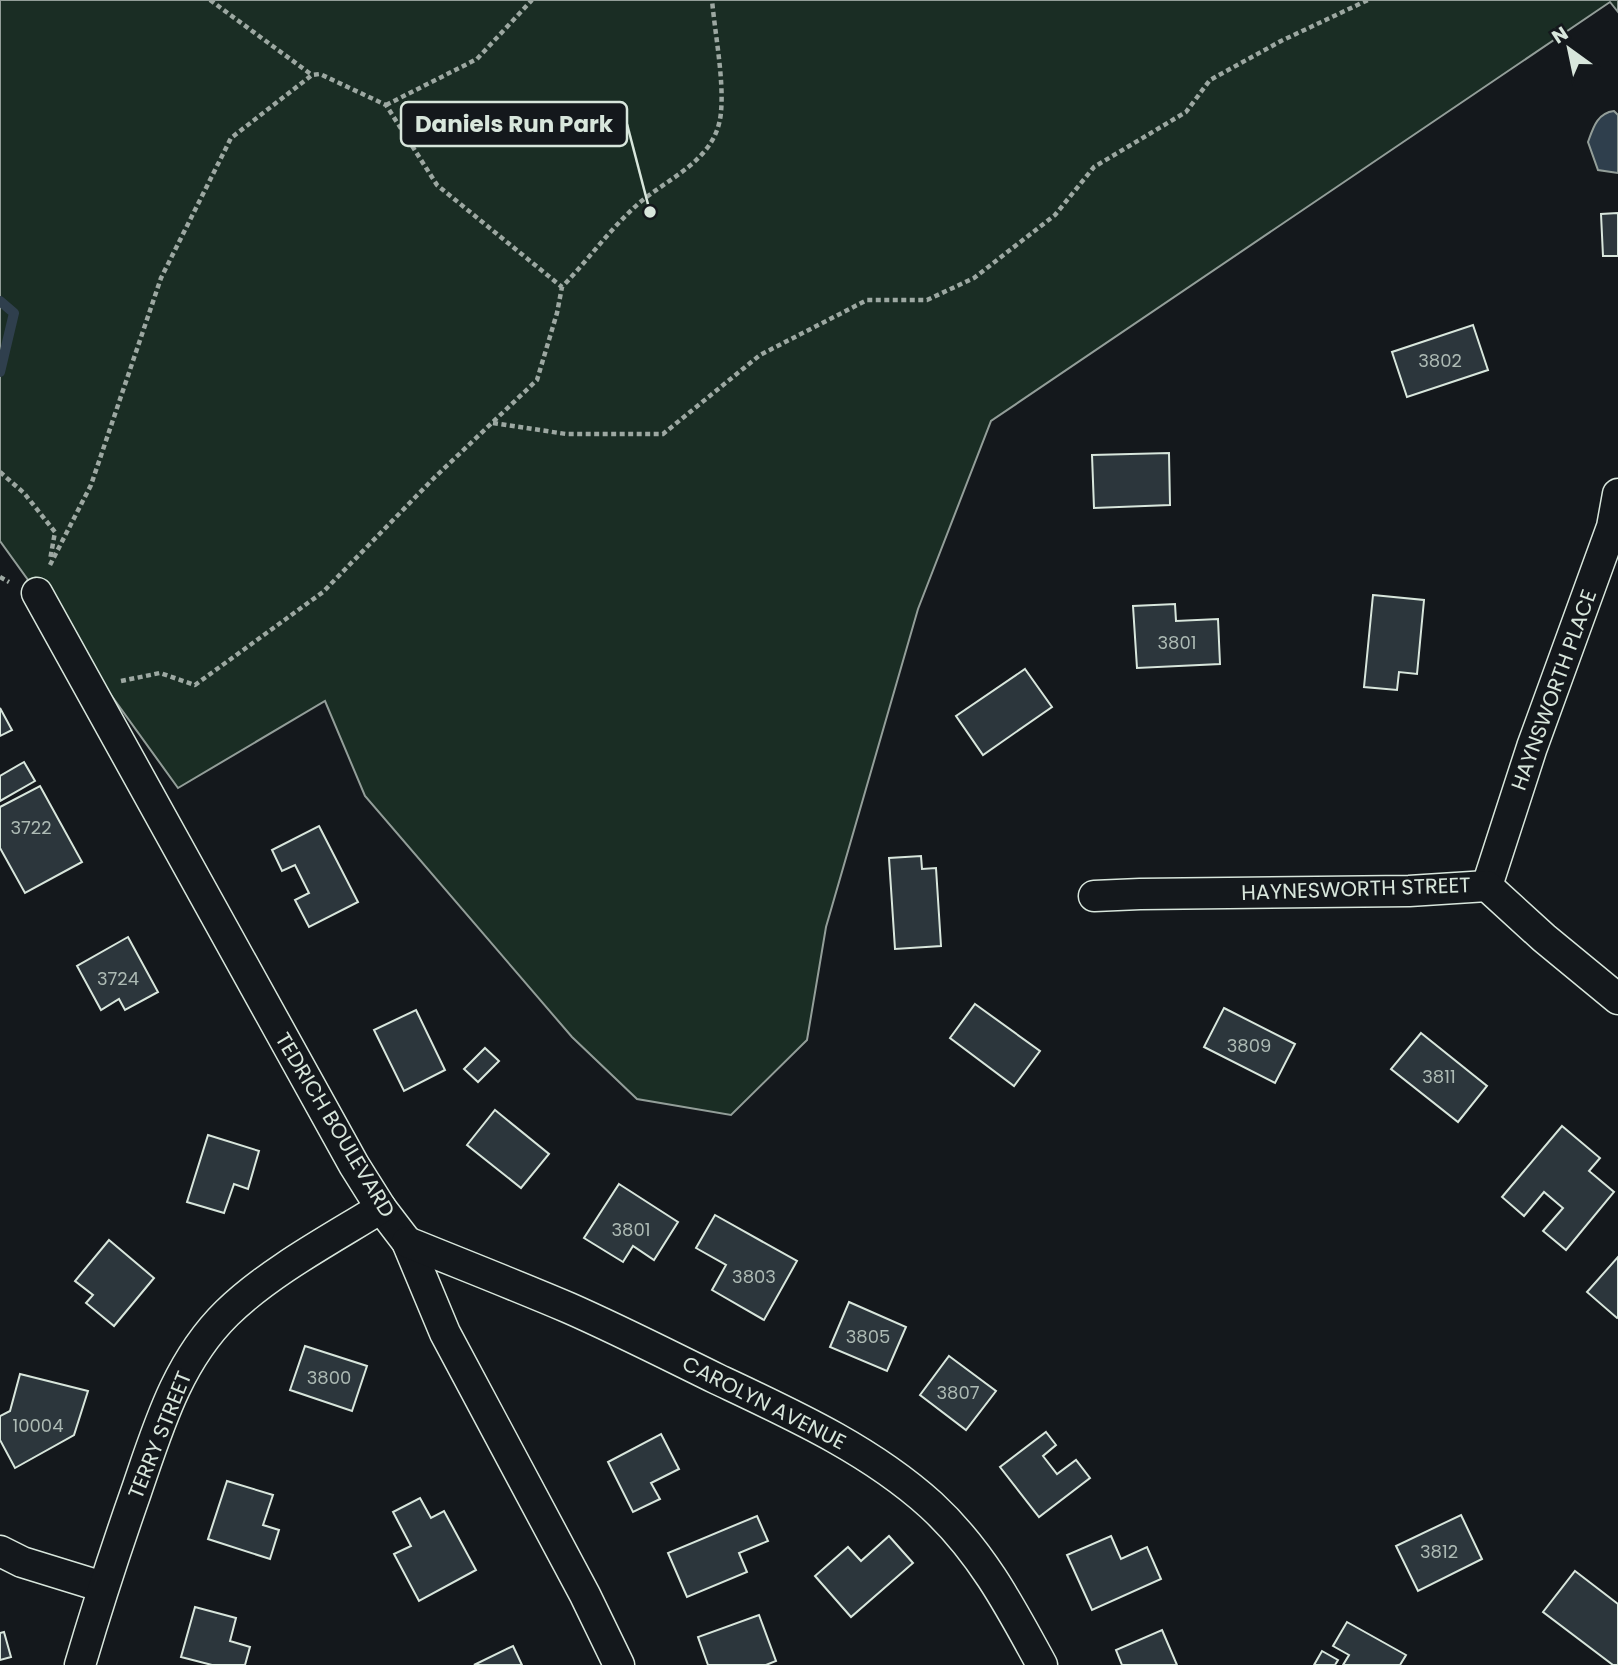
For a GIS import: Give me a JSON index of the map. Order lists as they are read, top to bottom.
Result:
{
  "streets": {
    "street": [
      "HAYNSWORTH PLACE",
      "HAYNESWORTH STREET",
      "TEDRICH BOULEVARD",
      "CAROLYN AVENUE",
      "TERRY STREET"
    ]
  },
  "crossings": [
    ["HAYNSWORTH PLACE", "HAYNESWORTH STREET"],
    ["TEDRICH BOULEVARD", "CAROLYN AVENUE"],
    ["TEDRICH BOULEVARD", "TERRY STREET"]
  ],
  "places": ["Daniels Run Park"],
  "house_numbers": [
    "3802",
    "3801",
    "3722",
    "3724",
    "3809",
    "3811",
    "3801",
    "3803",
    "3805",
    "3800",
    "3807",
    "10004",
    "3812"
  ],
  "north": "top left"
}
